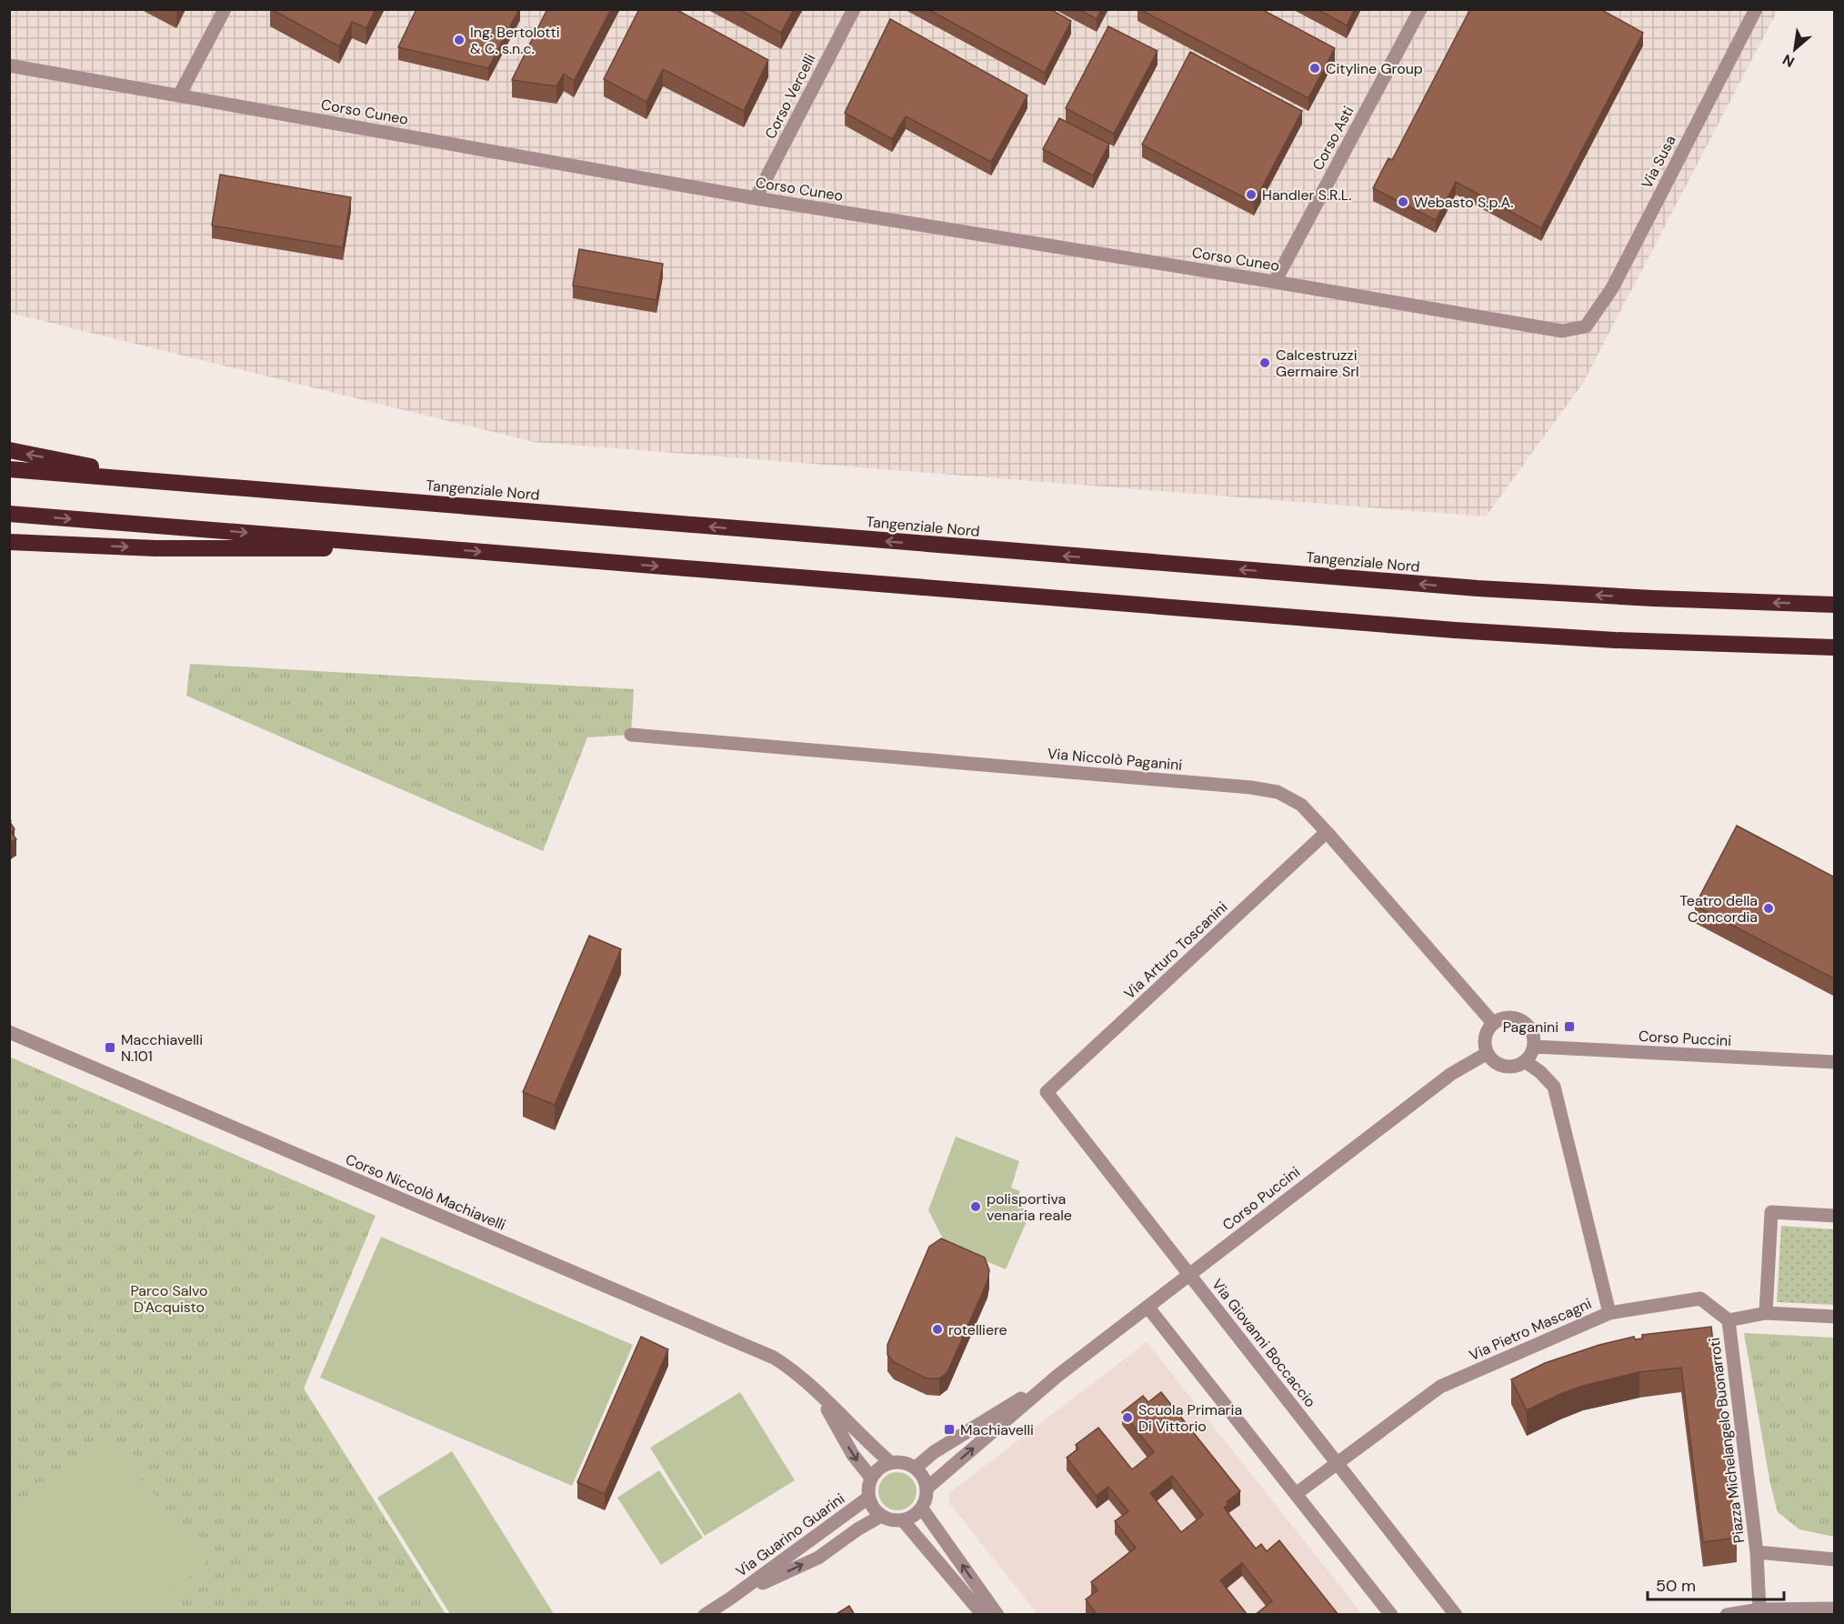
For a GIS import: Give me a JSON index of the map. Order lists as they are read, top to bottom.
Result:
{
  "streets": {
    "highway": ["Tangenziale Nord"],
    "street": [
      "Corso Vercelli",
      "Corso Cuneo",
      "Corso Asti",
      "Via Susa",
      "Via Niccolò Paganini",
      "Via Arturo Toscanini",
      "Corso Puccini",
      "Corso Niccolò Machiavelli",
      "Via Pietro Mascagni",
      "Via Giovanni Boccaccio",
      "Piazza Michelangelo Buonarroti",
      "Via Guarino Guarini"
    ]
  },
  "crossings": [
    ["Corso Vercelli", "Corso Cuneo"],
    ["Corso Cuneo", "Corso Asti"],
    ["Corso Cuneo", "Via Susa"],
    ["Via Niccolò Paganini", "Via Arturo Toscanini"],
    ["Via Niccolò Paganini", "Corso Puccini"],
    ["Via Niccolò Paganini", "Via Pietro Mascagni"],
    ["Via Arturo Toscanini", "Via Giovanni Boccaccio"],
    ["Corso Puccini", "Via Pietro Mascagni"],
    ["Corso Puccini", "Via Giovanni Boccaccio"],
    ["Corso Niccolò Machiavelli", "Via Guarino Guarini"],
    ["Via Pietro Mascagni", "Via Giovanni Boccaccio"],
    ["Via Pietro Mascagni", "Piazza Michelangelo Buonarroti"]
  ],
  "parks": ["Parco Salvo D'Acquisto"],
  "places": {
    "other": [
      "Ing. Bertolotti & C. s.n.c.",
      "Cityline Group",
      "Handler S.R.L.",
      "Webasto S.p.A.",
      "Calcestruzzi Germaire Srl",
      "Teatro della Concordia",
      "polisportiva venaria reale",
      "rotelliere",
      "Scuola Primaria Di Vittorio"
    ],
    "transit": ["Paganini", "Macchiavelli N.101", "Machiavelli"]
  },
  "scale_bar": "50 m",
  "north": "bottom left"
}
